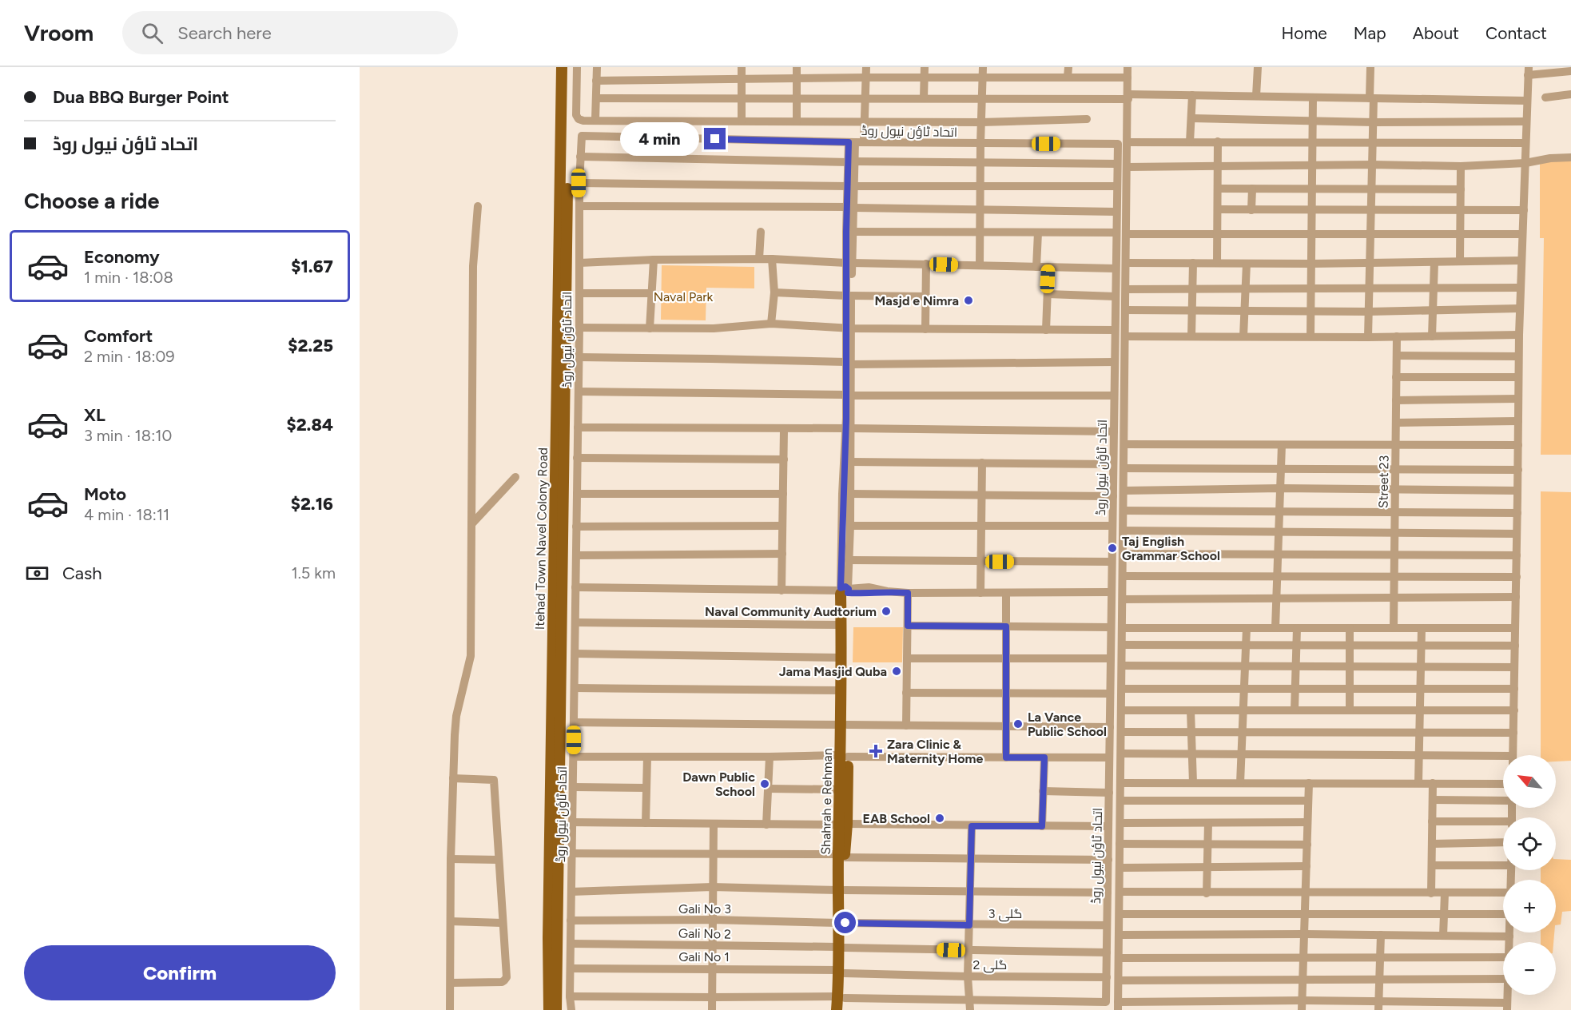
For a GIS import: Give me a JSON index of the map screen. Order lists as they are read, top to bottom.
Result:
{
  "streets": {
    "main road": ["Itehad Town Navel Colony Road", "Shahrah e Rehman"],
    "street": [
      "اتحاد ٹاؤن نیول روڈ",
      "Street 23",
      "Gali No 3",
      "گلی 3",
      "Gali No 2",
      "Gali No 1",
      "گلی 2"
    ]
  },
  "crossings": [
    ["اتحاد ٹاؤن نیول روڈ", "Gali No 3"],
    ["اتحاد ٹاؤن نیول روڈ", "گلی 3"],
    ["اتحاد ٹاؤن نیول روڈ", "Gali No 2"],
    ["اتحاد ٹاؤن نیول روڈ", "Gali No 1"],
    ["اتحاد ٹاؤن نیول روڈ", "گلی 2"],
    ["Shahrah e Rehman", "Gali No 3"],
    ["Shahrah e Rehman", "گلی 3"],
    ["Shahrah e Rehman", "Gali No 2"],
    ["Shahrah e Rehman", "Gali No 1"],
    ["Shahrah e Rehman", "گلی 2"],
    ["Gali No 3", "گلی 3"],
    ["Gali No 2", "گلی 2"],
    ["Gali No 1", "گلی 2"]
  ],
  "parks": ["Naval Park"],
  "places": {
    "other": [
      "Masjd e Nimra",
      "Taj English Grammar School",
      "Naval Community Audtorium",
      "Jama Masjid Quba",
      "La Vance Public School",
      "Dawn Public School",
      "EAB School"
    ],
    "health": ["Zara Clinic & Maternity Home"]
  },
  "north": "top left",
  "page": {
    "header": "Vroom",
    "search": "Search here",
    "nav": [
      "Home",
      "Map",
      "About",
      "Contact"
    ],
    "banner": ["Dua BBQ Burger Point", "اتحاد ٹاؤن نیول روڈ"],
    "bubble": "4 min",
    "heading": "Choose a ride",
    "list": [
      {
        "name": "Economy",
        "note": "1 min · 18:08",
        "value": "$1.67"
      },
      {
        "name": "Comfort",
        "note": "2 min · 18:09",
        "value": "$2.25"
      },
      {
        "name": "XL",
        "note": "3 min · 18:10",
        "value": "$2.84"
      },
      {
        "name": "Moto",
        "note": "4 min · 18:11",
        "value": "$2.16"
      }
    ],
    "pay": ["Cash", "1.5 km"],
    "map_buttons": ["+", "−"],
    "buttons": "Confirm"
  }
}
